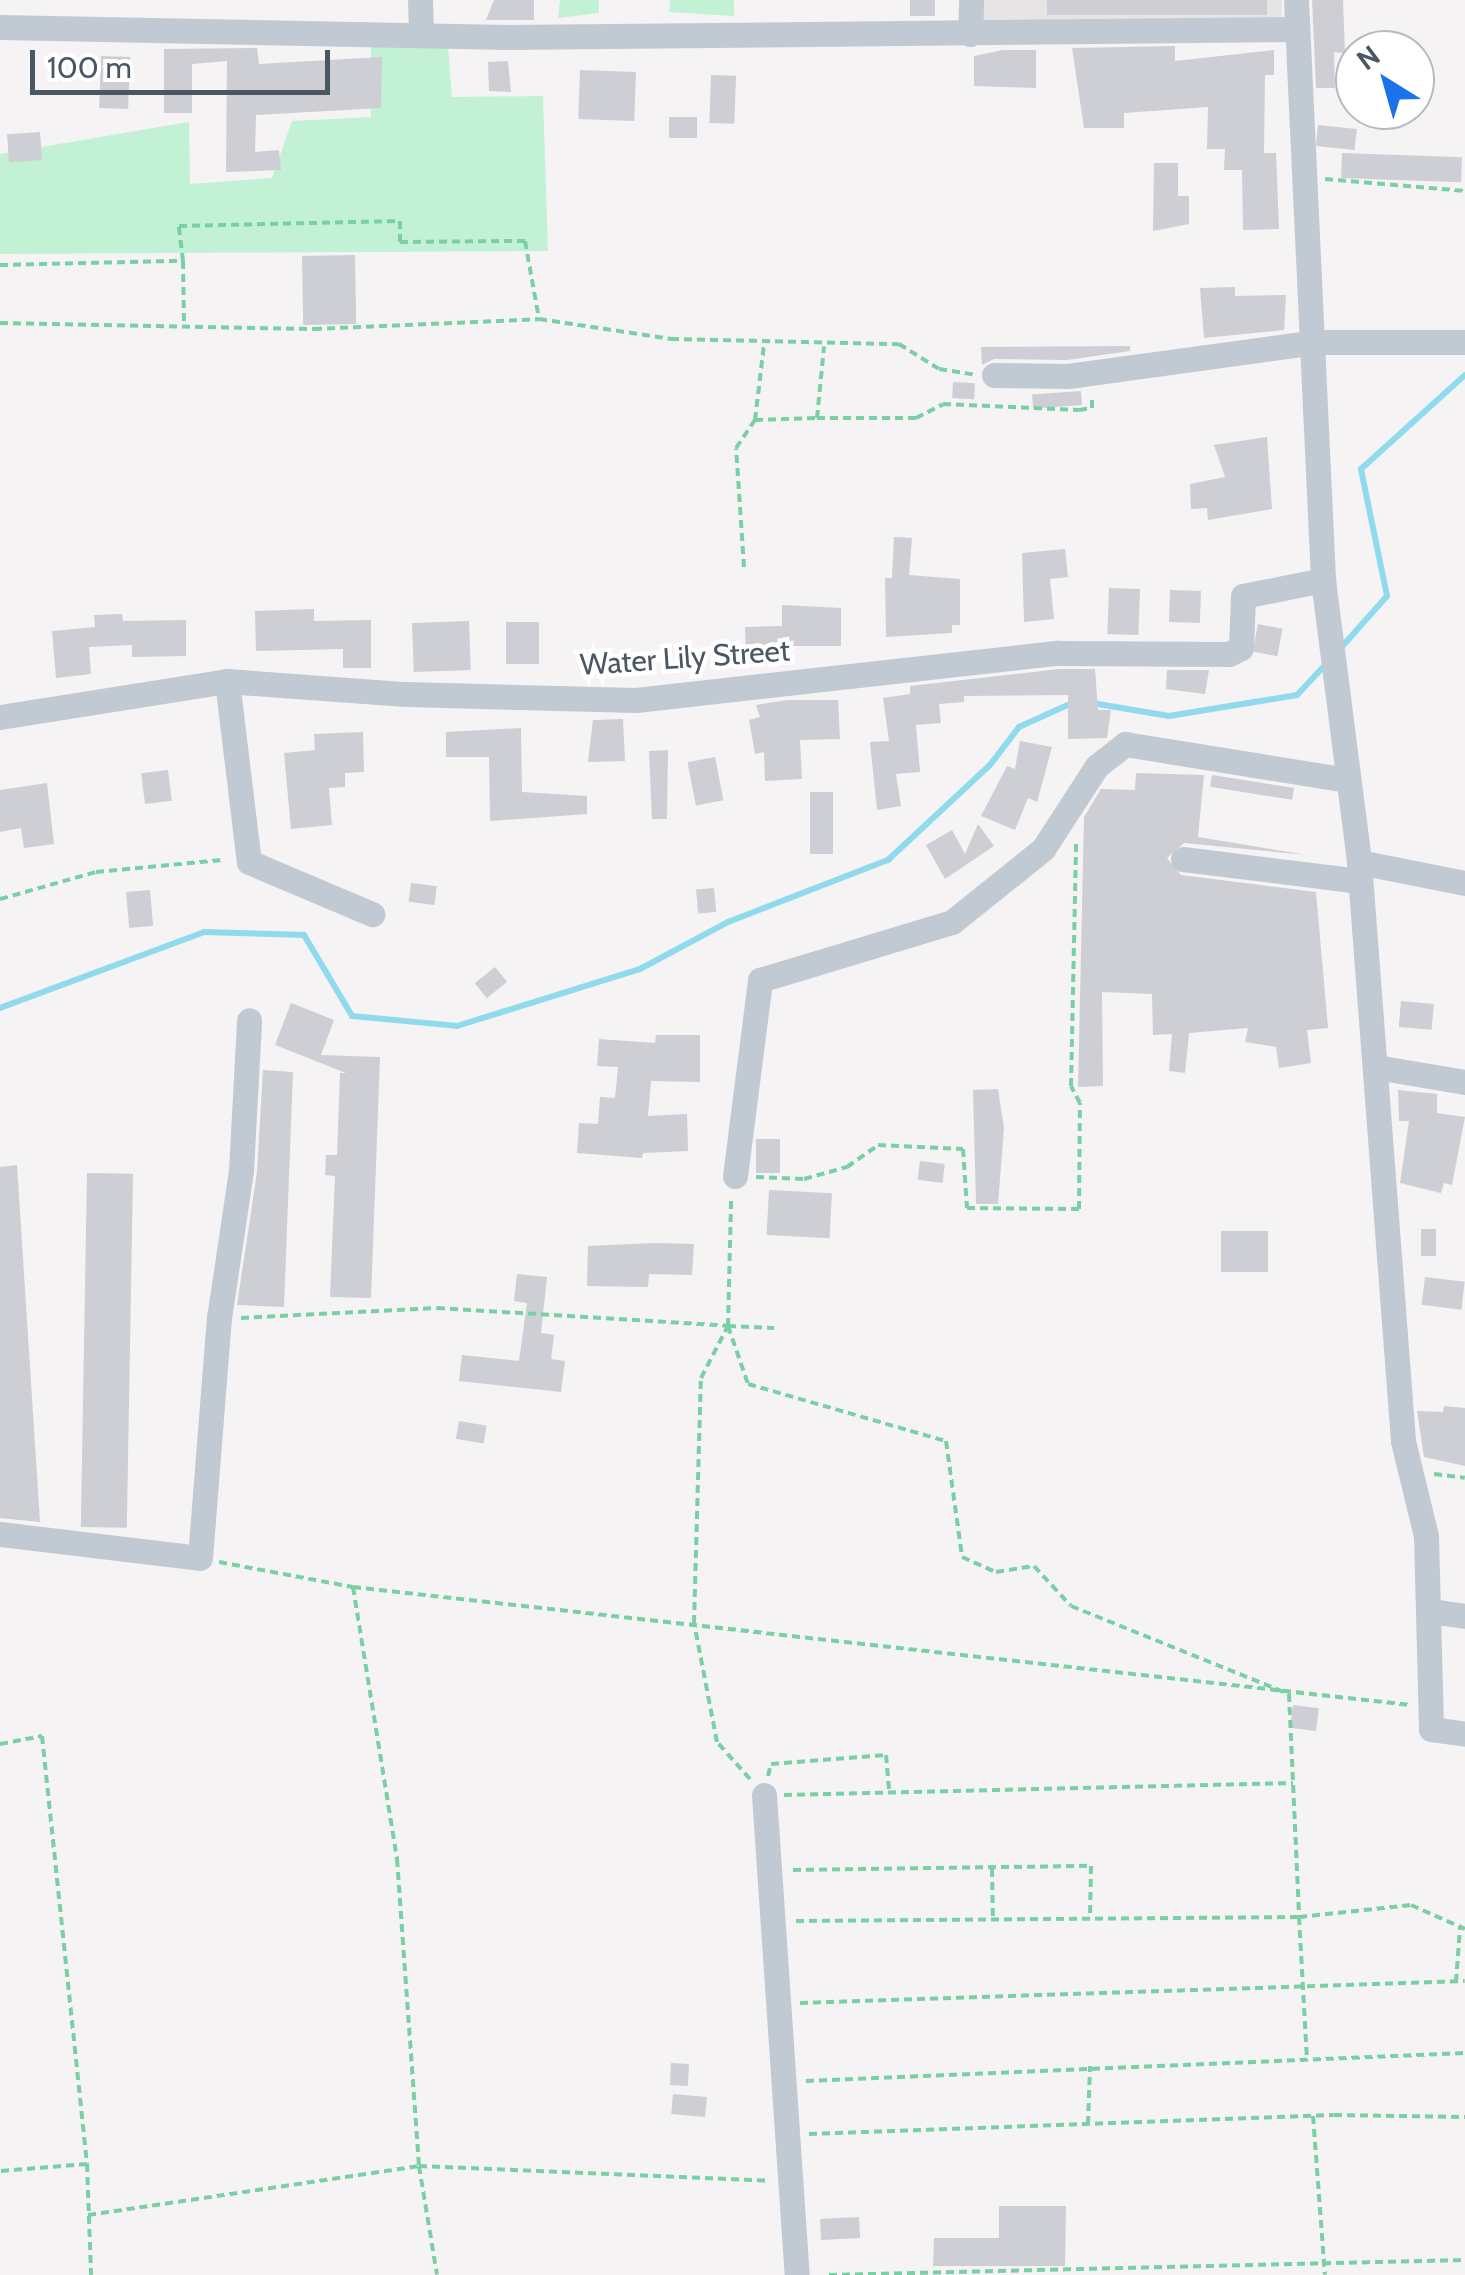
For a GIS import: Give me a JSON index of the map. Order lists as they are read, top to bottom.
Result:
{
  "streets": {
    "street": ["Water Lily Street"]
  },
  "scale_bar": "100 m",
  "north": "top left"
}
